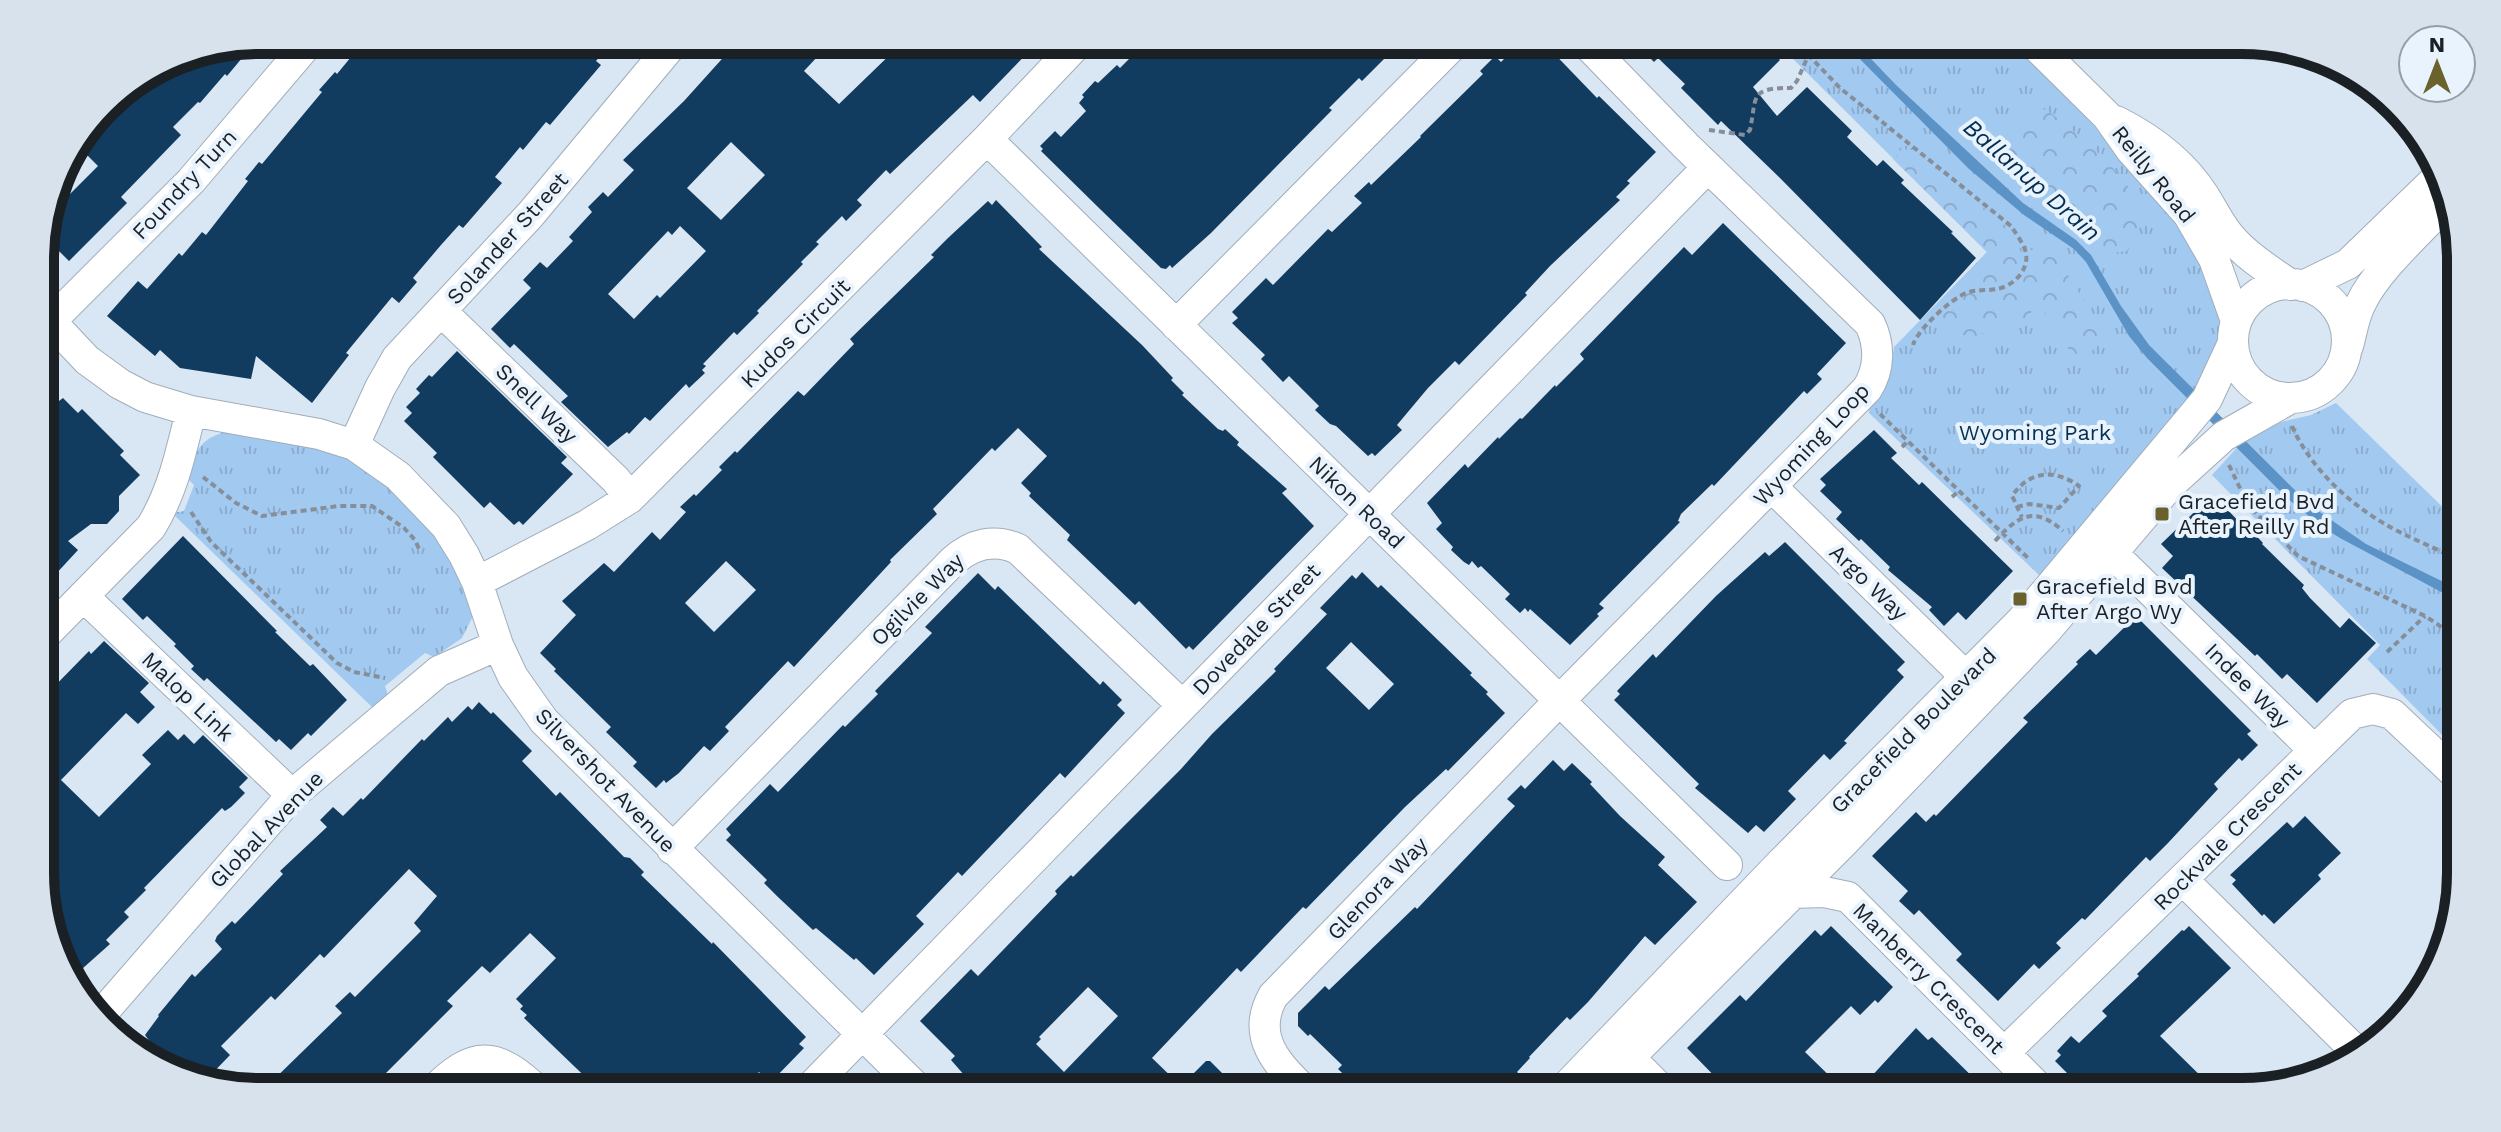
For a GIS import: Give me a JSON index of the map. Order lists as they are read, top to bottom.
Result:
{
  "streets": {
    "street": [
      "Reilly Road",
      "Foundry Turn",
      "Solander Street",
      "Kudos Circuit",
      "Snell Way",
      "Wyoming Loop",
      "Nikon Road",
      "Argo Way",
      "Ogilvie Way",
      "Dovedale Street",
      "Indee Way",
      "Malop Link",
      "Gracefield Boulevard",
      "Silvershot Avenue",
      "Global Avenue",
      "Rockvale Crescent",
      "Glenora Way",
      "Manberry Crescent"
    ]
  },
  "crossings": [
    ["Reilly Road", "Gracefield Boulevard"],
    ["Solander Street", "Snell Way"],
    ["Solander Street", "Silvershot Avenue"],
    ["Kudos Circuit", "Snell Way"],
    ["Kudos Circuit", "Nikon Road"],
    ["Kudos Circuit", "Silvershot Avenue"],
    ["Wyoming Loop", "Nikon Road"],
    ["Wyoming Loop", "Argo Way"],
    ["Wyoming Loop", "Dovedale Street"],
    ["Wyoming Loop", "Glenora Way"],
    ["Nikon Road", "Dovedale Street"],
    ["Nikon Road", "Glenora Way"],
    ["Argo Way", "Gracefield Boulevard"],
    ["Ogilvie Way", "Dovedale Street"],
    ["Ogilvie Way", "Silvershot Avenue"],
    ["Dovedale Street", "Silvershot Avenue"],
    ["Indee Way", "Gracefield Boulevard"],
    ["Indee Way", "Rockvale Crescent"],
    ["Malop Link", "Global Avenue"],
    ["Gracefield Boulevard", "Manberry Crescent"],
    ["Silvershot Avenue", "Global Avenue"],
    ["Rockvale Crescent", "Manberry Crescent"]
  ],
  "water": ["Ballanup Drain"],
  "parks": ["Wyoming Park"],
  "places": {
    "transit": ["Gracefield Bvd After Reilly Rd", "Gracefield Bvd After Argo Wy"]
  },
  "north": "top"
}
